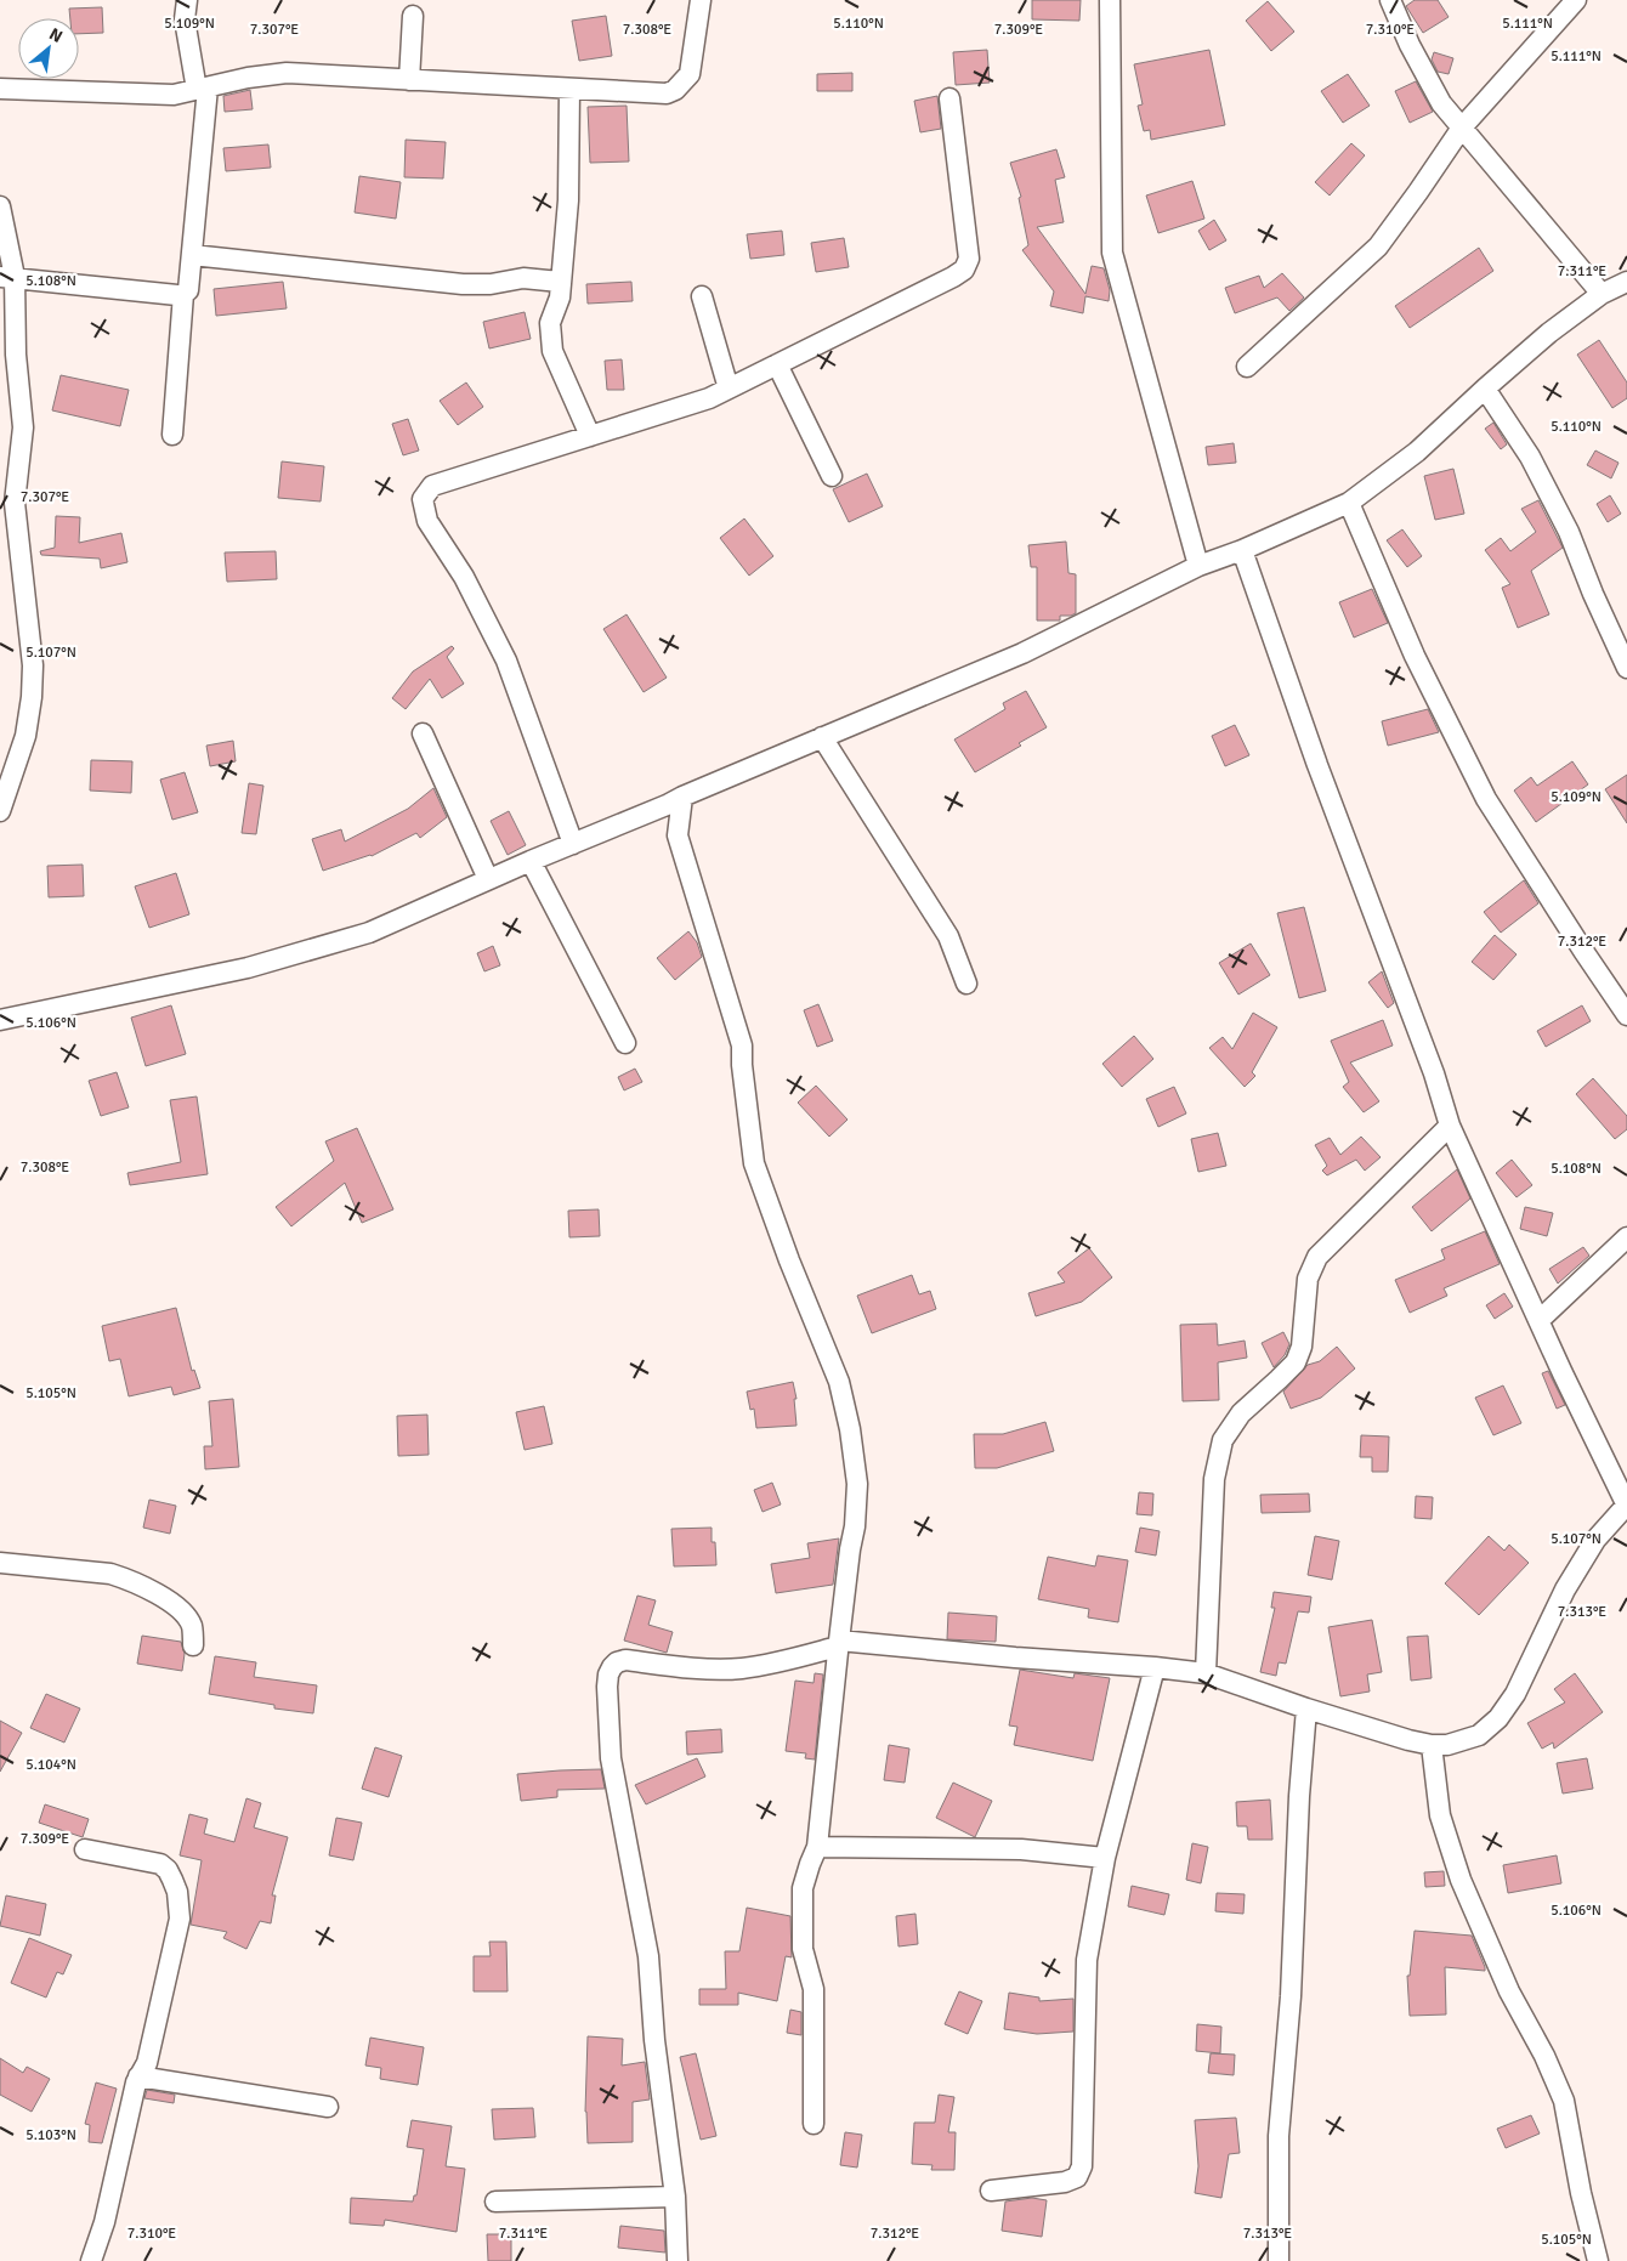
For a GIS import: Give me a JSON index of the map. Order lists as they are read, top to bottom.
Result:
{
  "north": "top right",
  "coordinates": [
    "5.109°N",
    "5.110°N",
    "5.111°N",
    "7.307°E",
    "7.308°E",
    "7.309°E",
    "7.310°E",
    "7.311°E",
    "5.108°N",
    "5.107°N",
    "7.312°E",
    "5.106°N",
    "5.105°N",
    "7.313°E",
    "5.104°N",
    "5.103°N"
  ]
}
